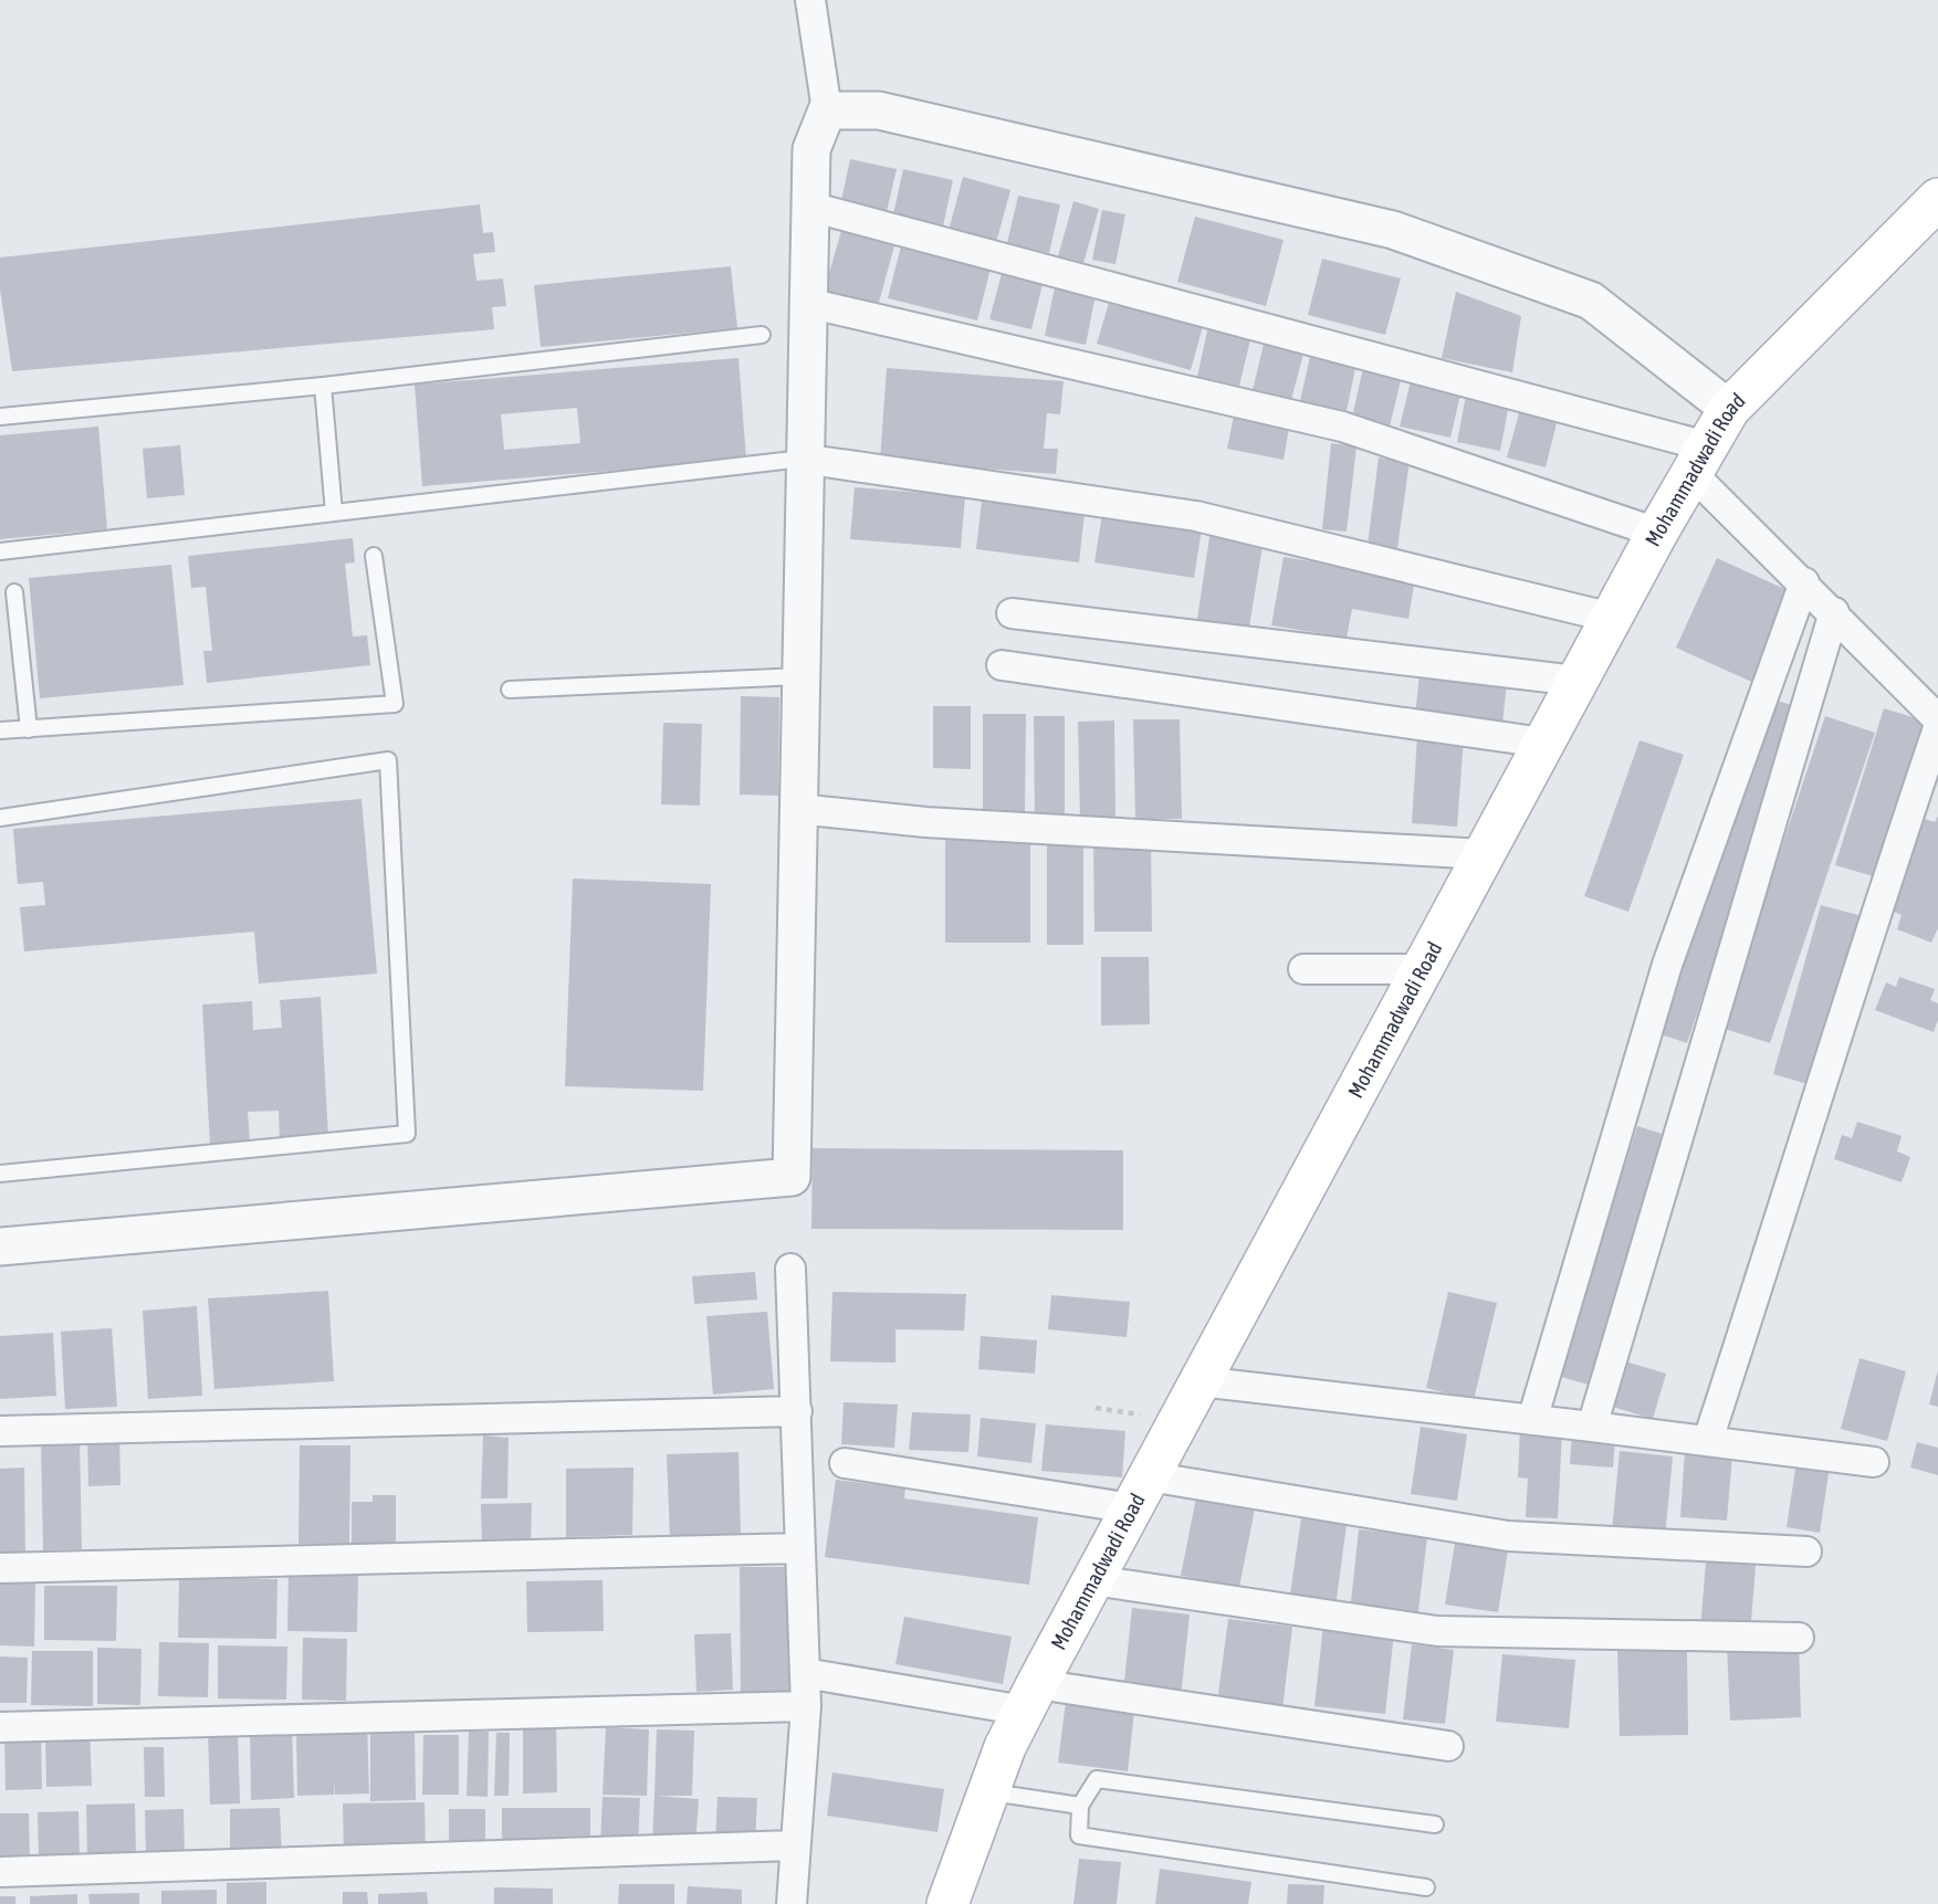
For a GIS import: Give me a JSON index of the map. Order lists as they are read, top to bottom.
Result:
{
  "streets": {
    "main road": ["Mohammadwadi Road"]
  }
}
